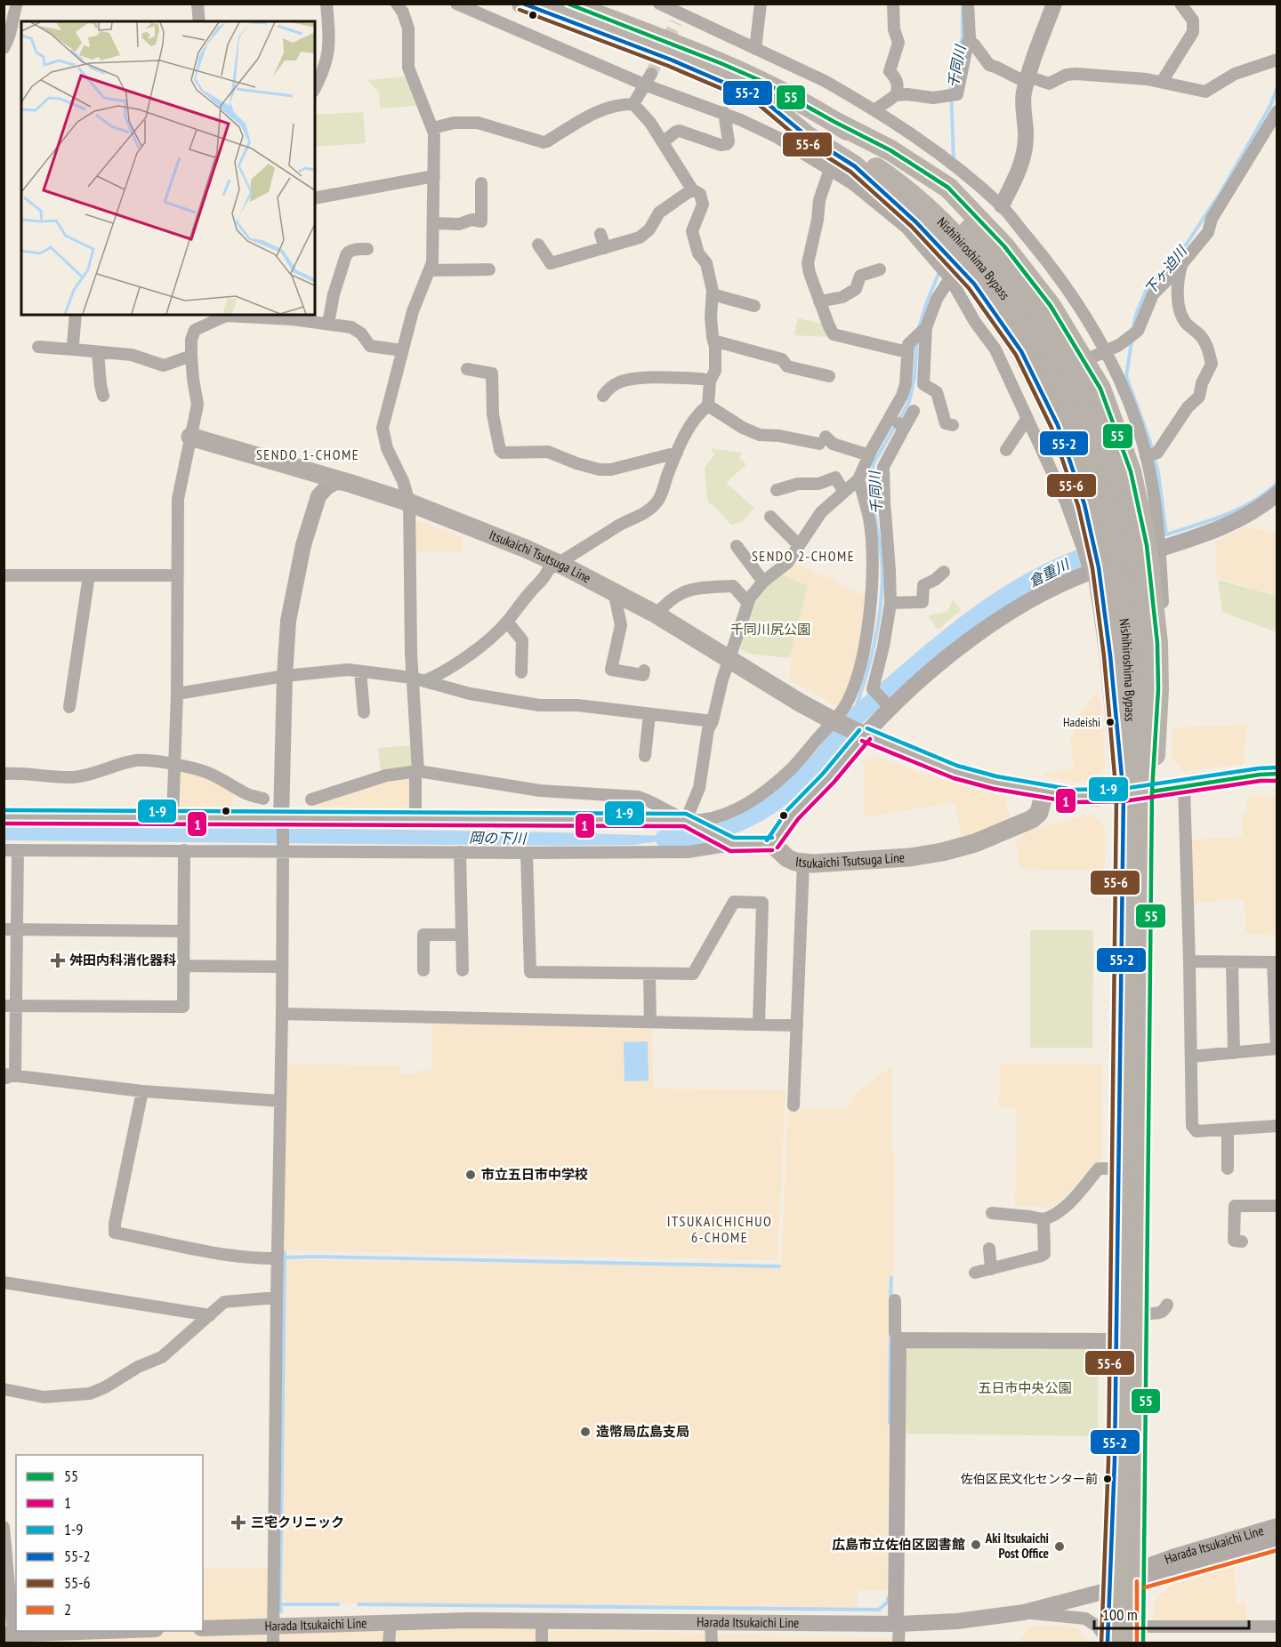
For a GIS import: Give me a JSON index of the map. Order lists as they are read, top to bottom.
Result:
{
  "streets": {
    "highway": ["Nishihiroshima Bypass"],
    "main road": ["Itsukaichi Tsutsuga Line"],
    "street": ["Harada Itsukaichi Line"]
  },
  "crossings": [
    ["Nishihiroshima Bypass", "Itsukaichi Tsutsuga Line"],
    ["Nishihiroshima Bypass", "Harada Itsukaichi Line"]
  ],
  "districts": ["SENDO 1-CHOME", "SENDO 2-CHOME", "ITSUKAICHICHUO 6-CHOME"],
  "water": [
    "千同川",
    "下ヶ迫川",
    "倉重川",
    "岡の下川"
  ],
  "parks": ["千同川尻公園", "五日市中央公園"],
  "places": {
    "other": [
      "Hadeishi",
      "市立五日市中学校",
      "造幣局広島支局",
      "佐伯区民文化センター前",
      "広島市立佐伯区図書館",
      "Aki Itsukaichi Post Office"
    ],
    "health": ["舛田内科消化器科", "三宅クリニック"]
  },
  "lines": [
    "transit line 55",
    "transit line 55-2",
    "transit line 55-6",
    "transit line 1-9",
    "transit line 1",
    "transit line 2"
  ],
  "legend": [
    "55",
    "1",
    "1-9",
    "55-2",
    "55-6",
    "2"
  ],
  "scale_bar": "100 m"
}
